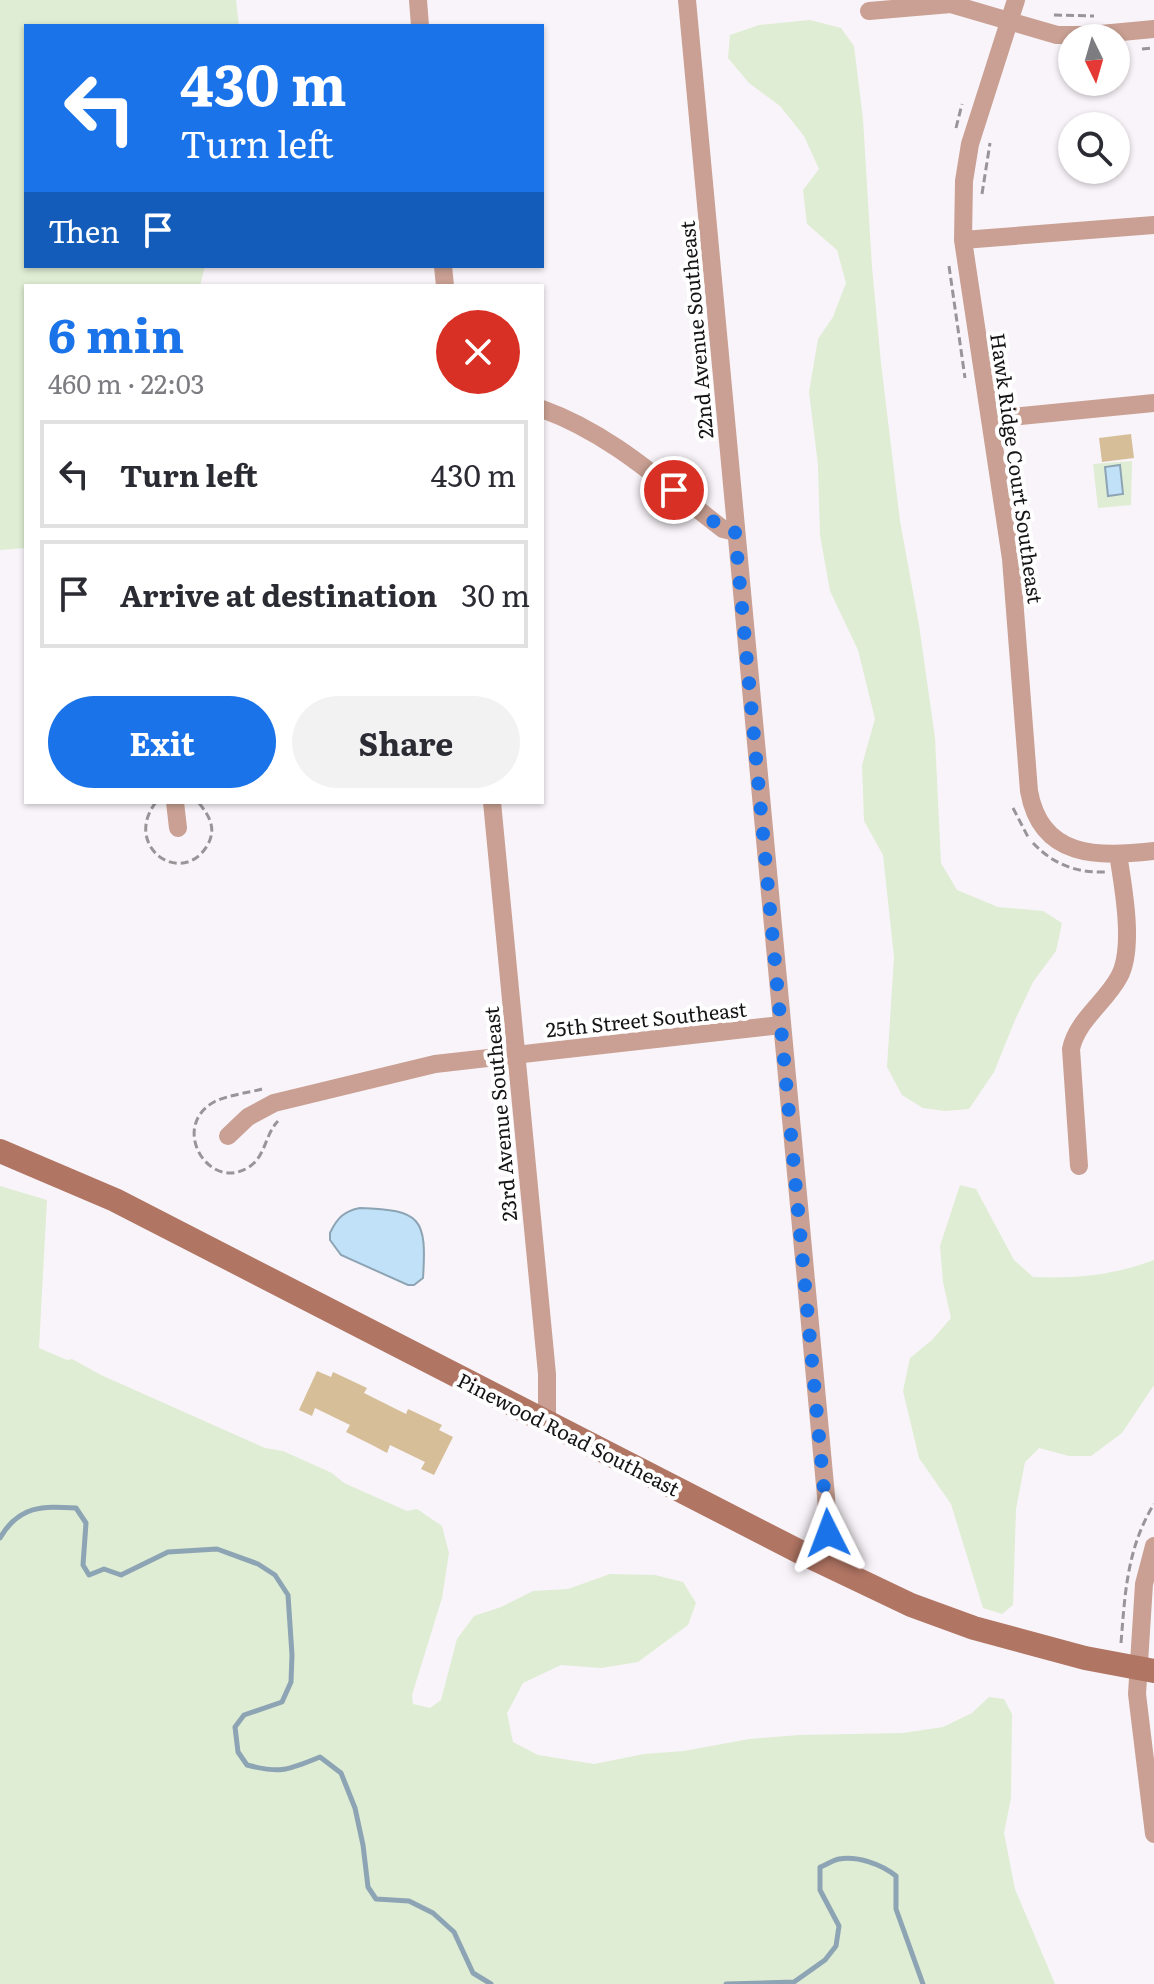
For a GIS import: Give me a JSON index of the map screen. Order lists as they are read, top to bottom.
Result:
{
  "streets": {
    "street": [
      "22nd Avenue Southeast",
      "Hawk Ridge Court Southeast",
      "25th Street Southeast",
      "23rd Avenue Southeast",
      "Pinewood Road Southeast"
    ]
  },
  "crossings": [
    ["22nd Avenue Southeast", "25th Street Southeast"],
    ["22nd Avenue Southeast", "Pinewood Road Southeast"],
    ["25th Street Southeast", "23rd Avenue Southeast"],
    ["23rd Avenue Southeast", "Pinewood Road Southeast"]
  ],
  "north": "bottom",
  "page": {
    "turn": ["430 m", "Turn left"],
    "then": "Then",
    "heading": ["6 min", "460 m · 22:03"],
    "list": [
      {
        "name": "Turn left",
        "value": "430 m"
      },
      {
        "name": "Arrive at destination",
        "value": "30 m"
      }
    ],
    "buttons": ["Exit", "Share"]
  }
}
